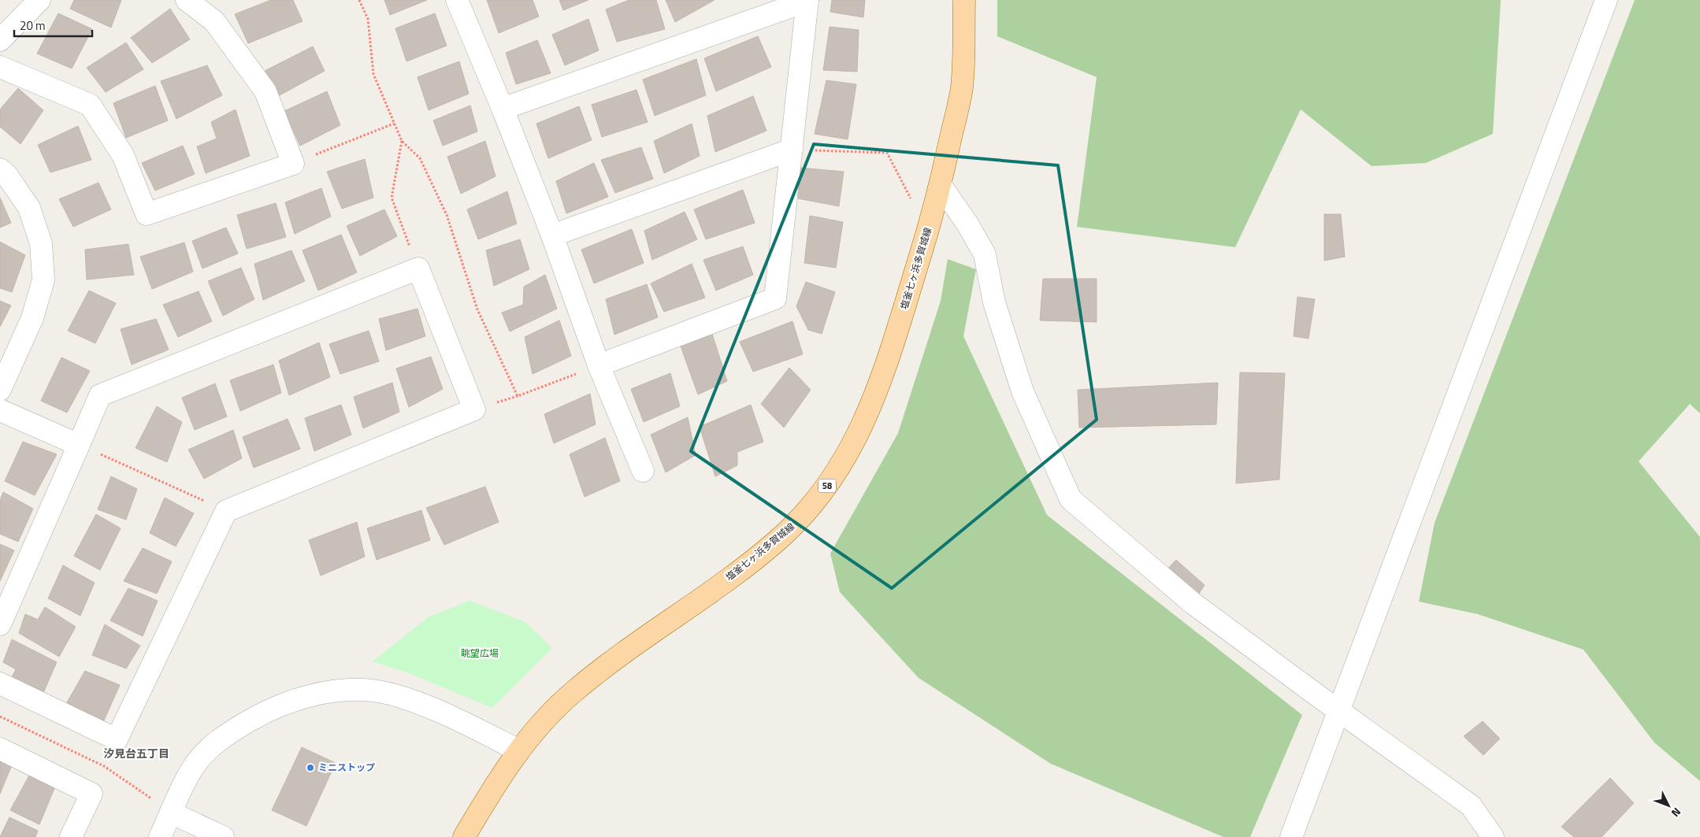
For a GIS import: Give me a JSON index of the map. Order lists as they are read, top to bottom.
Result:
{
  "streets": {
    "main road": ["塩釜七ヶ浜多賀城線", "58"]
  },
  "districts": ["汐見台五丁目"],
  "parks": ["眺望広場"],
  "places": ["ミニストップ"],
  "scale_bar": "20 m",
  "north": "bottom right"
}
